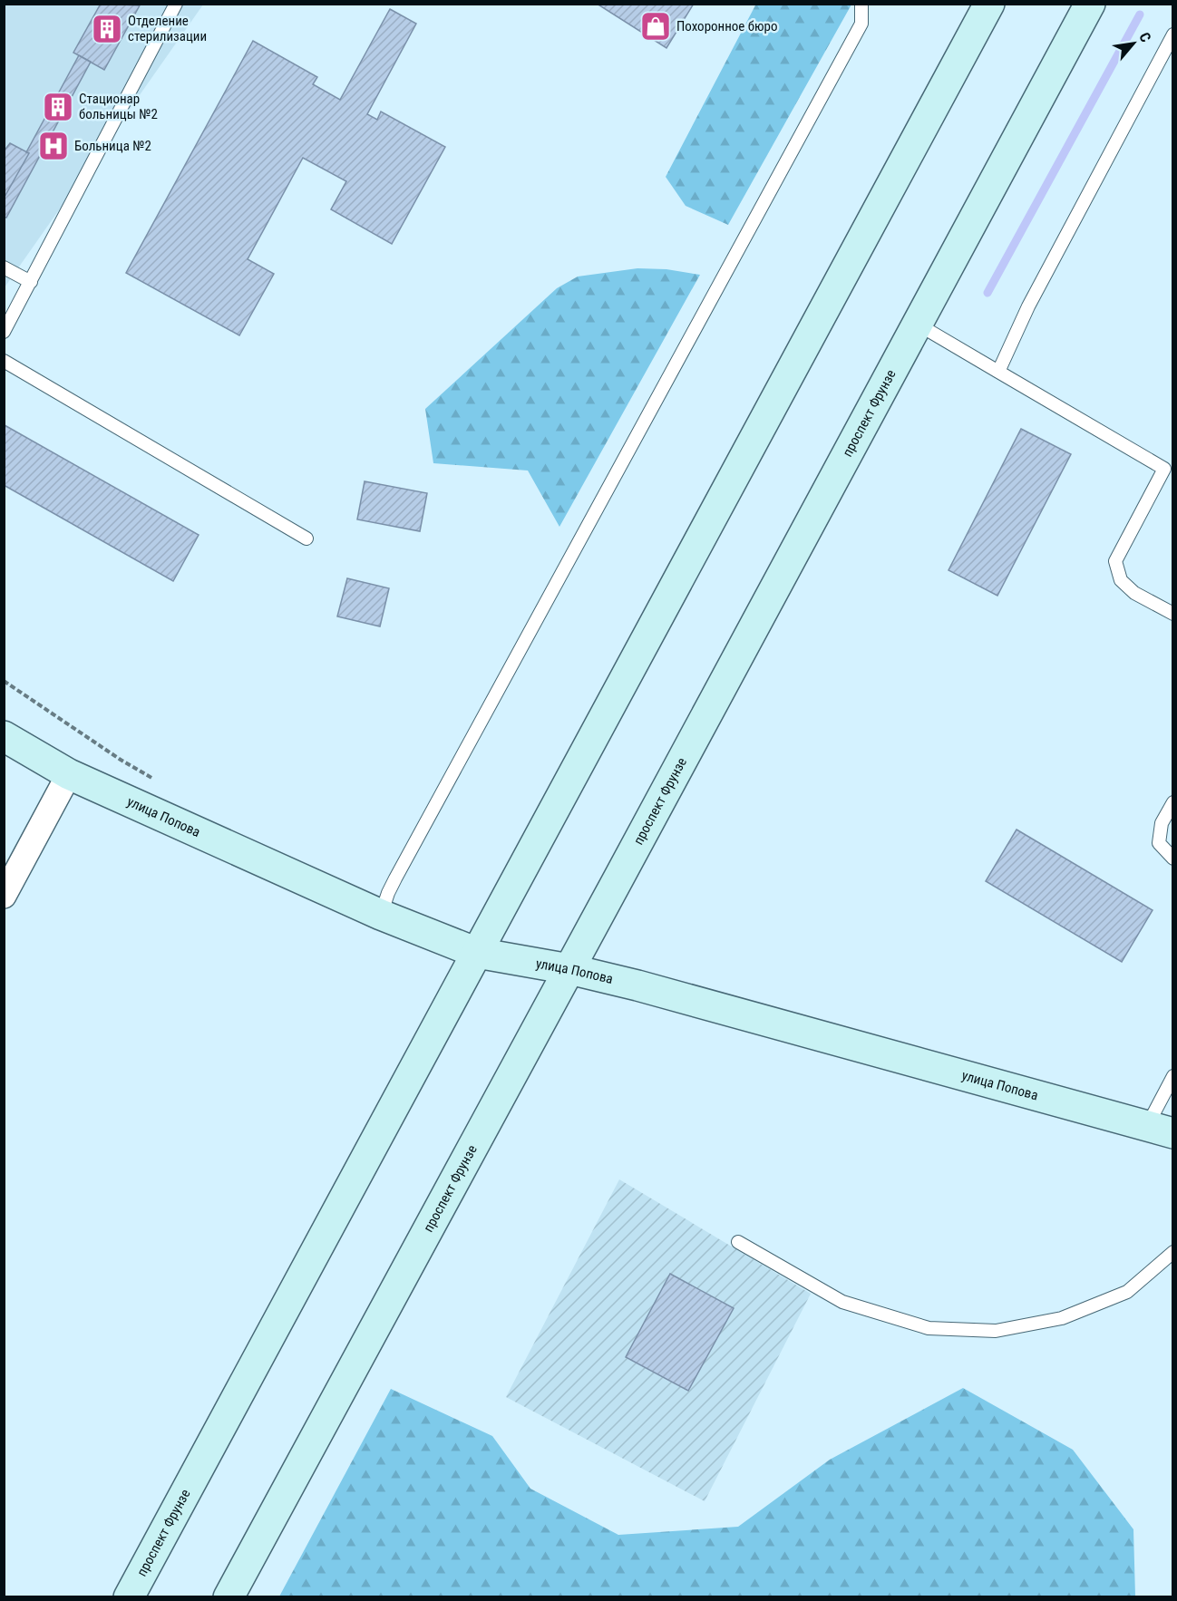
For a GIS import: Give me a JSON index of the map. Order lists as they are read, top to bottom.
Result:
{
  "streets": {
    "main road": ["проспект Фрунзе", "улица Попова"]
  },
  "crossings": [
    ["проспект Фрунзе", "улица Попова"]
  ],
  "places": {
    "shop": ["Похоронное бюро"],
    "building": ["Отделение стерилизации", "Стационар больницы №2"],
    "hospital": ["Больница №2"]
  },
  "north": "top right"
}
